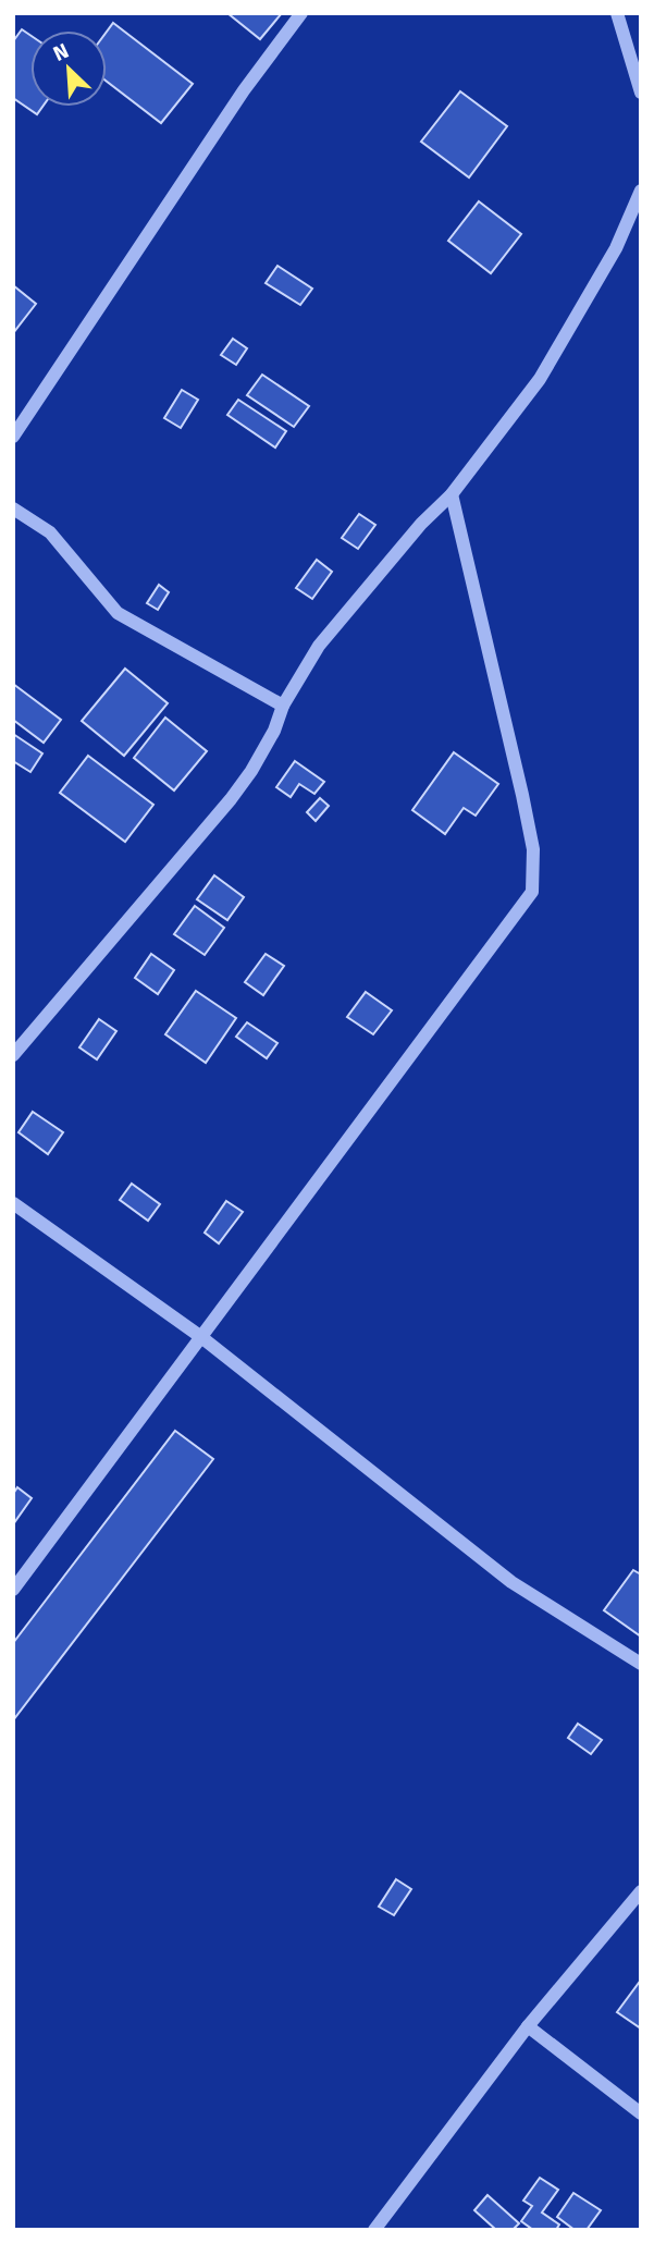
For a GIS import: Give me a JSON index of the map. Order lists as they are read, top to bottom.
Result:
{
  "north": "top left"
}
